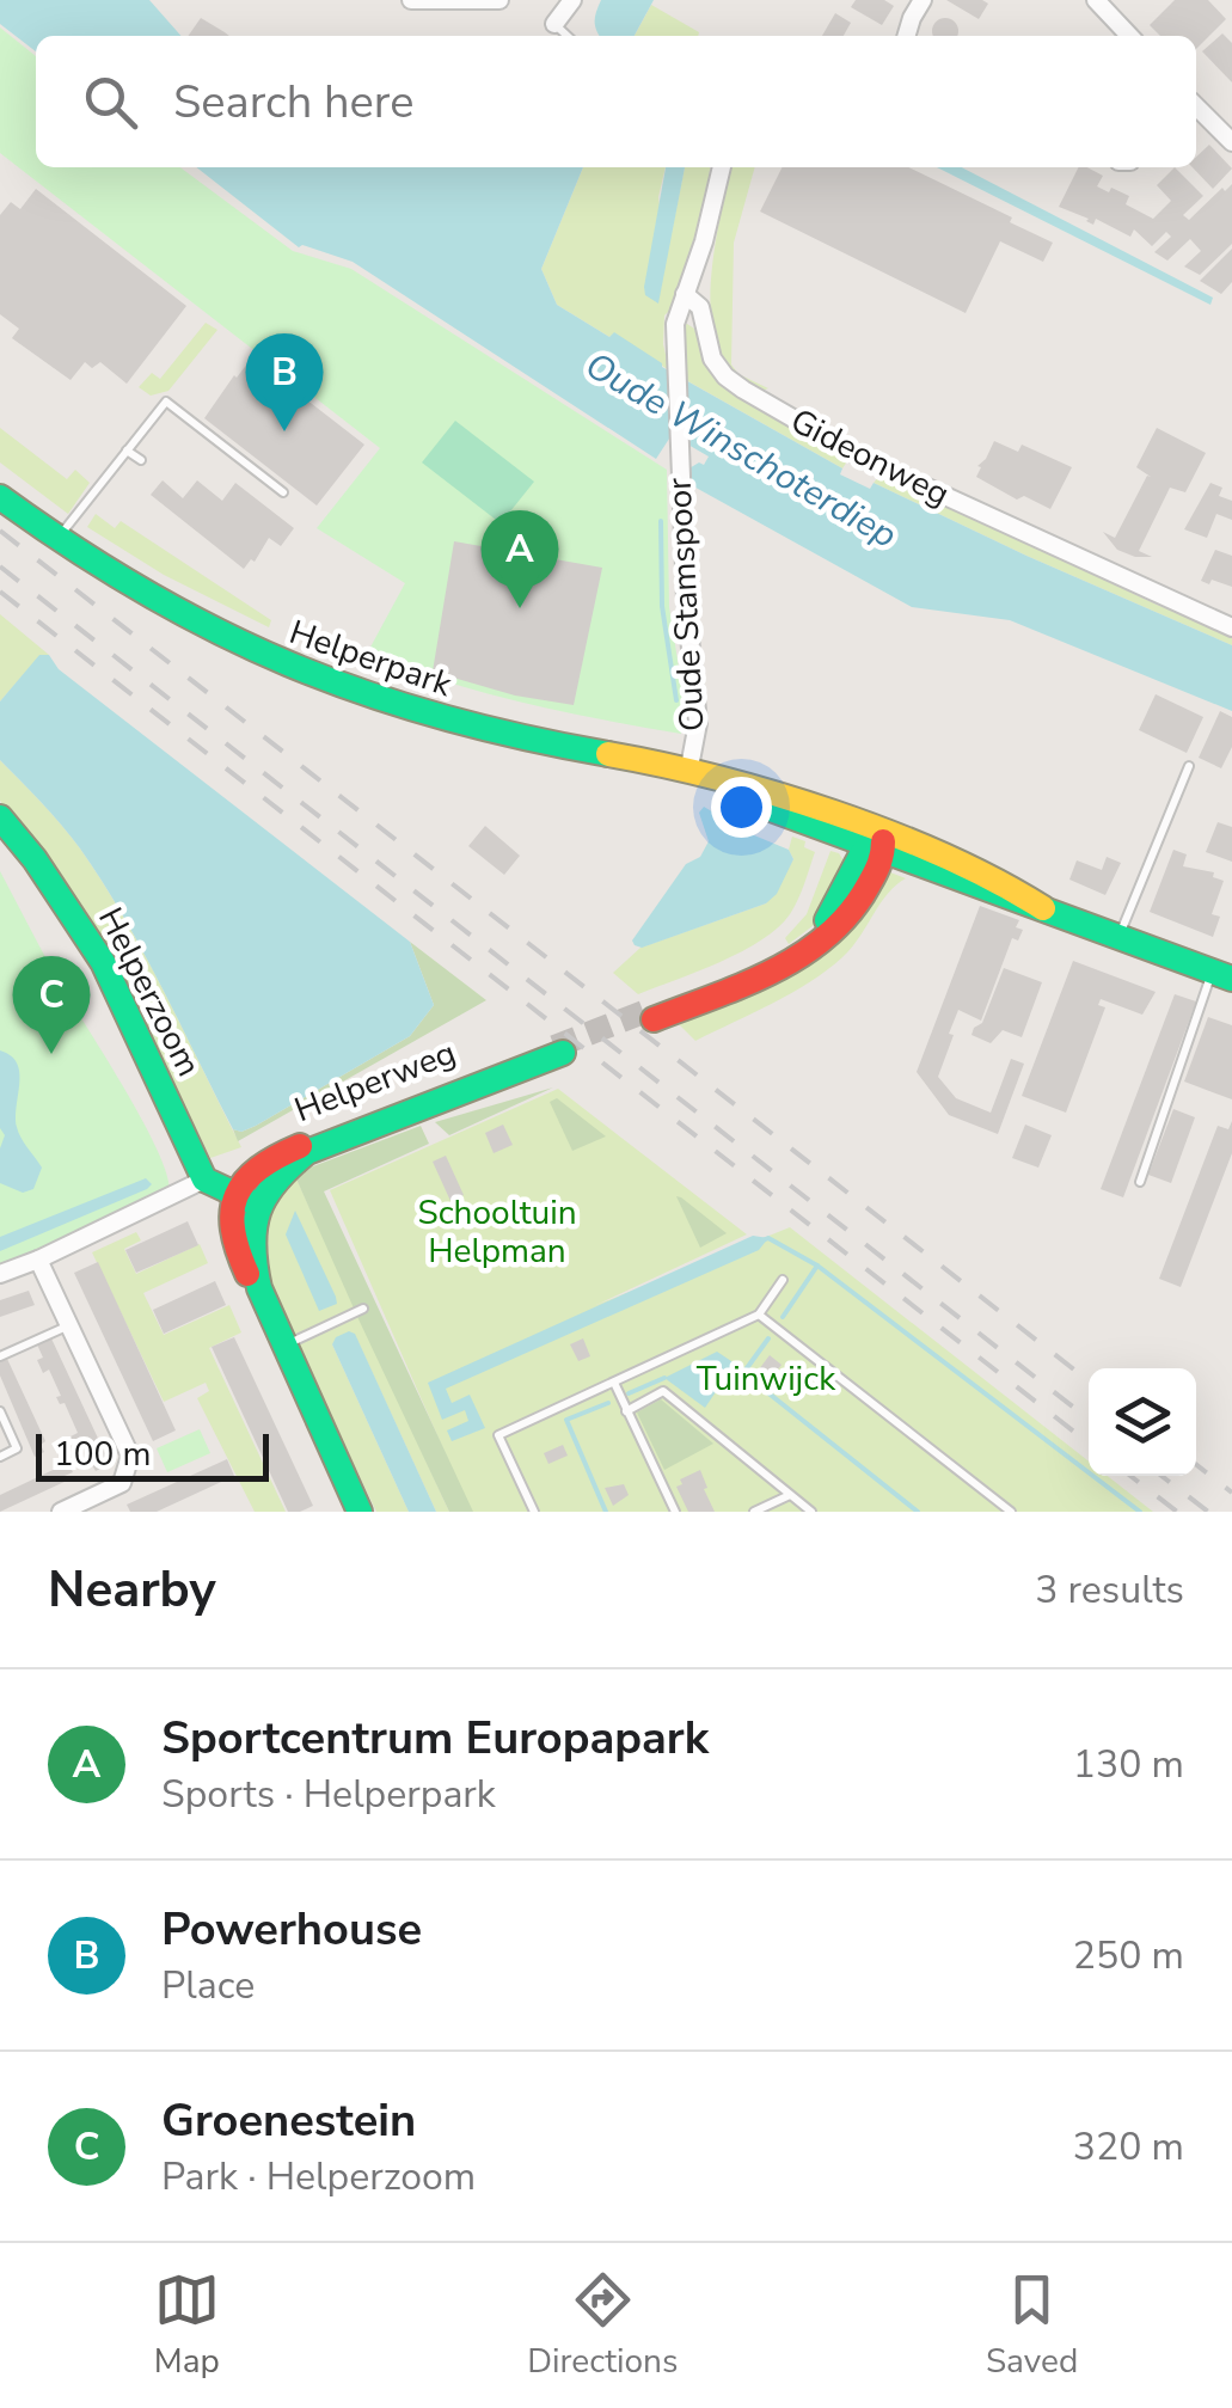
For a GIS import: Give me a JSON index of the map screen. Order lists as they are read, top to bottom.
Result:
{
  "streets": {
    "street": [
      "Gideonweg",
      "Oude Stamspoor",
      "Helperpark",
      "Helperzoom",
      "Helperweg"
    ]
  },
  "crossings": [
    ["Gideonweg", "Oude Stamspoor"],
    ["Oude Stamspoor", "Helperpark"]
  ],
  "water": ["Oude Winschoterdiep"],
  "parks": ["Schooltuin Helpman", "Tuinwijck"],
  "scale_bar": "100 m",
  "page": {
    "search": "Search here",
    "pins": ["B", "A", "C"],
    "scale": "100 m",
    "heading": ["Nearby", "3 results"],
    "list": [
      {
        "mark": "A",
        "name": "Sportcentrum Europapark",
        "note": "Sports · Helperpark",
        "value": "130 m"
      },
      {
        "mark": "B",
        "name": "Powerhouse",
        "note": "Place",
        "value": "250 m"
      },
      {
        "mark": "C",
        "name": "Groenestein",
        "note": "Park · Helperzoom",
        "value": "320 m"
      }
    ],
    "nav": ["Map", "Directions", "Saved"]
  }
}
